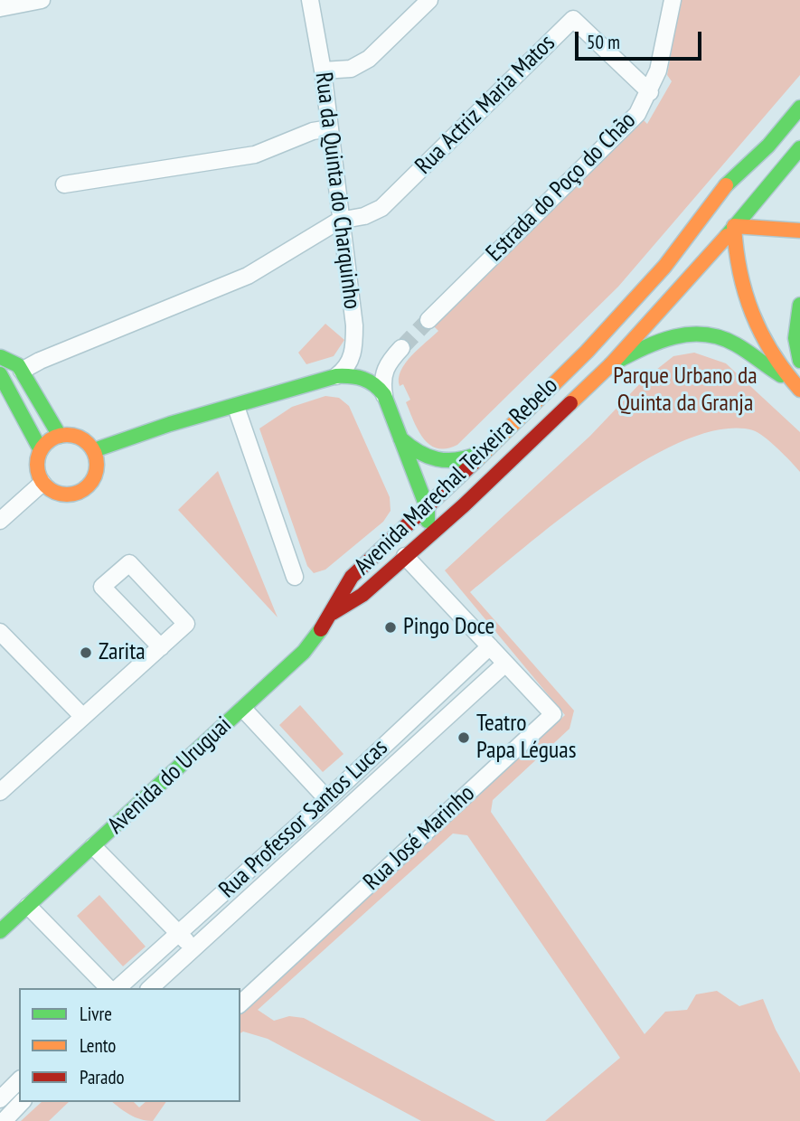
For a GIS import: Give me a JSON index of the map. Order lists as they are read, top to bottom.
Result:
{
  "streets": {
    "main road": ["Avenida Marechal Teixeira Rebelo", "Avenida do Uruguai"],
    "street": [
      "Rua Actriz Maria Matos",
      "Estrada do Poço do Chão",
      "Rua da Quinta do Charquinho",
      "Rua Professor Santos Lucas",
      "Rua José Marinho"
    ]
  },
  "crossings": [
    ["Rua Actriz Maria Matos", "Estrada do Poço do Chão"],
    ["Rua Actriz Maria Matos", "Rua da Quinta do Charquinho"],
    ["Avenida Marechal Teixeira Rebelo", "Avenida do Uruguai"],
    ["Avenida Marechal Teixeira Rebelo", "Rua José Marinho"],
    ["Rua Professor Santos Lucas", "Rua José Marinho"]
  ],
  "parks": ["Parque Urbano da Quinta da Granja"],
  "places": ["Pingo Doce", "Zarita", "Teatro Papa Léguas"],
  "legend": ["Livre", "Lento", "Parado"],
  "scale_bar": "50 m"
}
